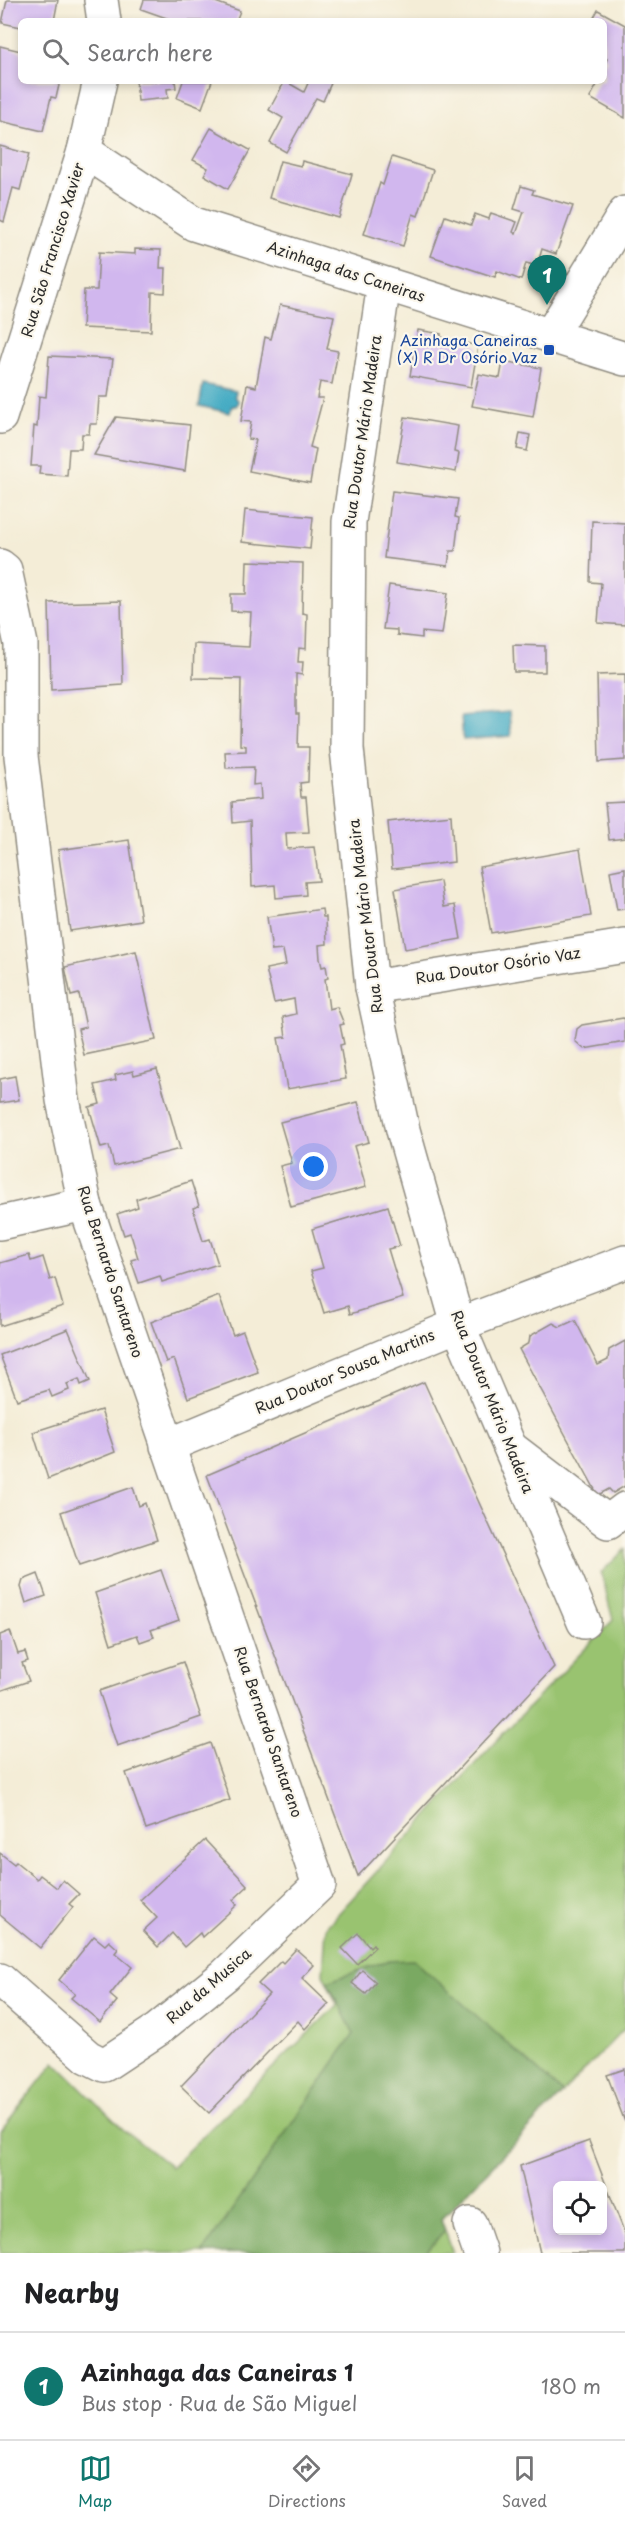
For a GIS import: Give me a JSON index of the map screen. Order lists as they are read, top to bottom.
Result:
{
  "streets": {
    "street": [
      "Rua São Francisco Xavier",
      "Azinhaga das Caneiras",
      "Rua Doutor Mário Madeira",
      "Rua Doutor Osório Vaz",
      "Rua Bernardo Santareno",
      "Rua Doutor Sousa Martins",
      "Rua da Musica"
    ]
  },
  "crossings": [
    ["Rua São Francisco Xavier", "Azinhaga das Caneiras"],
    ["Azinhaga das Caneiras", "Rua Doutor Mário Madeira"],
    ["Rua Doutor Mário Madeira", "Rua Doutor Osório Vaz"],
    ["Rua Doutor Mário Madeira", "Rua Doutor Sousa Martins"],
    ["Rua Bernardo Santareno", "Rua Doutor Sousa Martins"],
    ["Rua Bernardo Santareno", "Rua da Musica"]
  ],
  "places": {
    "transit": ["Azinhaga Caneiras (X) R Dr Osório Vaz"]
  },
  "page": {
    "search": "Search here",
    "pins": "1",
    "heading": "Nearby",
    "list": [
      {
        "mark": "1",
        "name": "Azinhaga das Caneiras 1",
        "note": "Bus stop · Rua de São Miguel",
        "value": "180 m"
      }
    ],
    "nav": ["Map", "Directions", "Saved"]
  }
}
